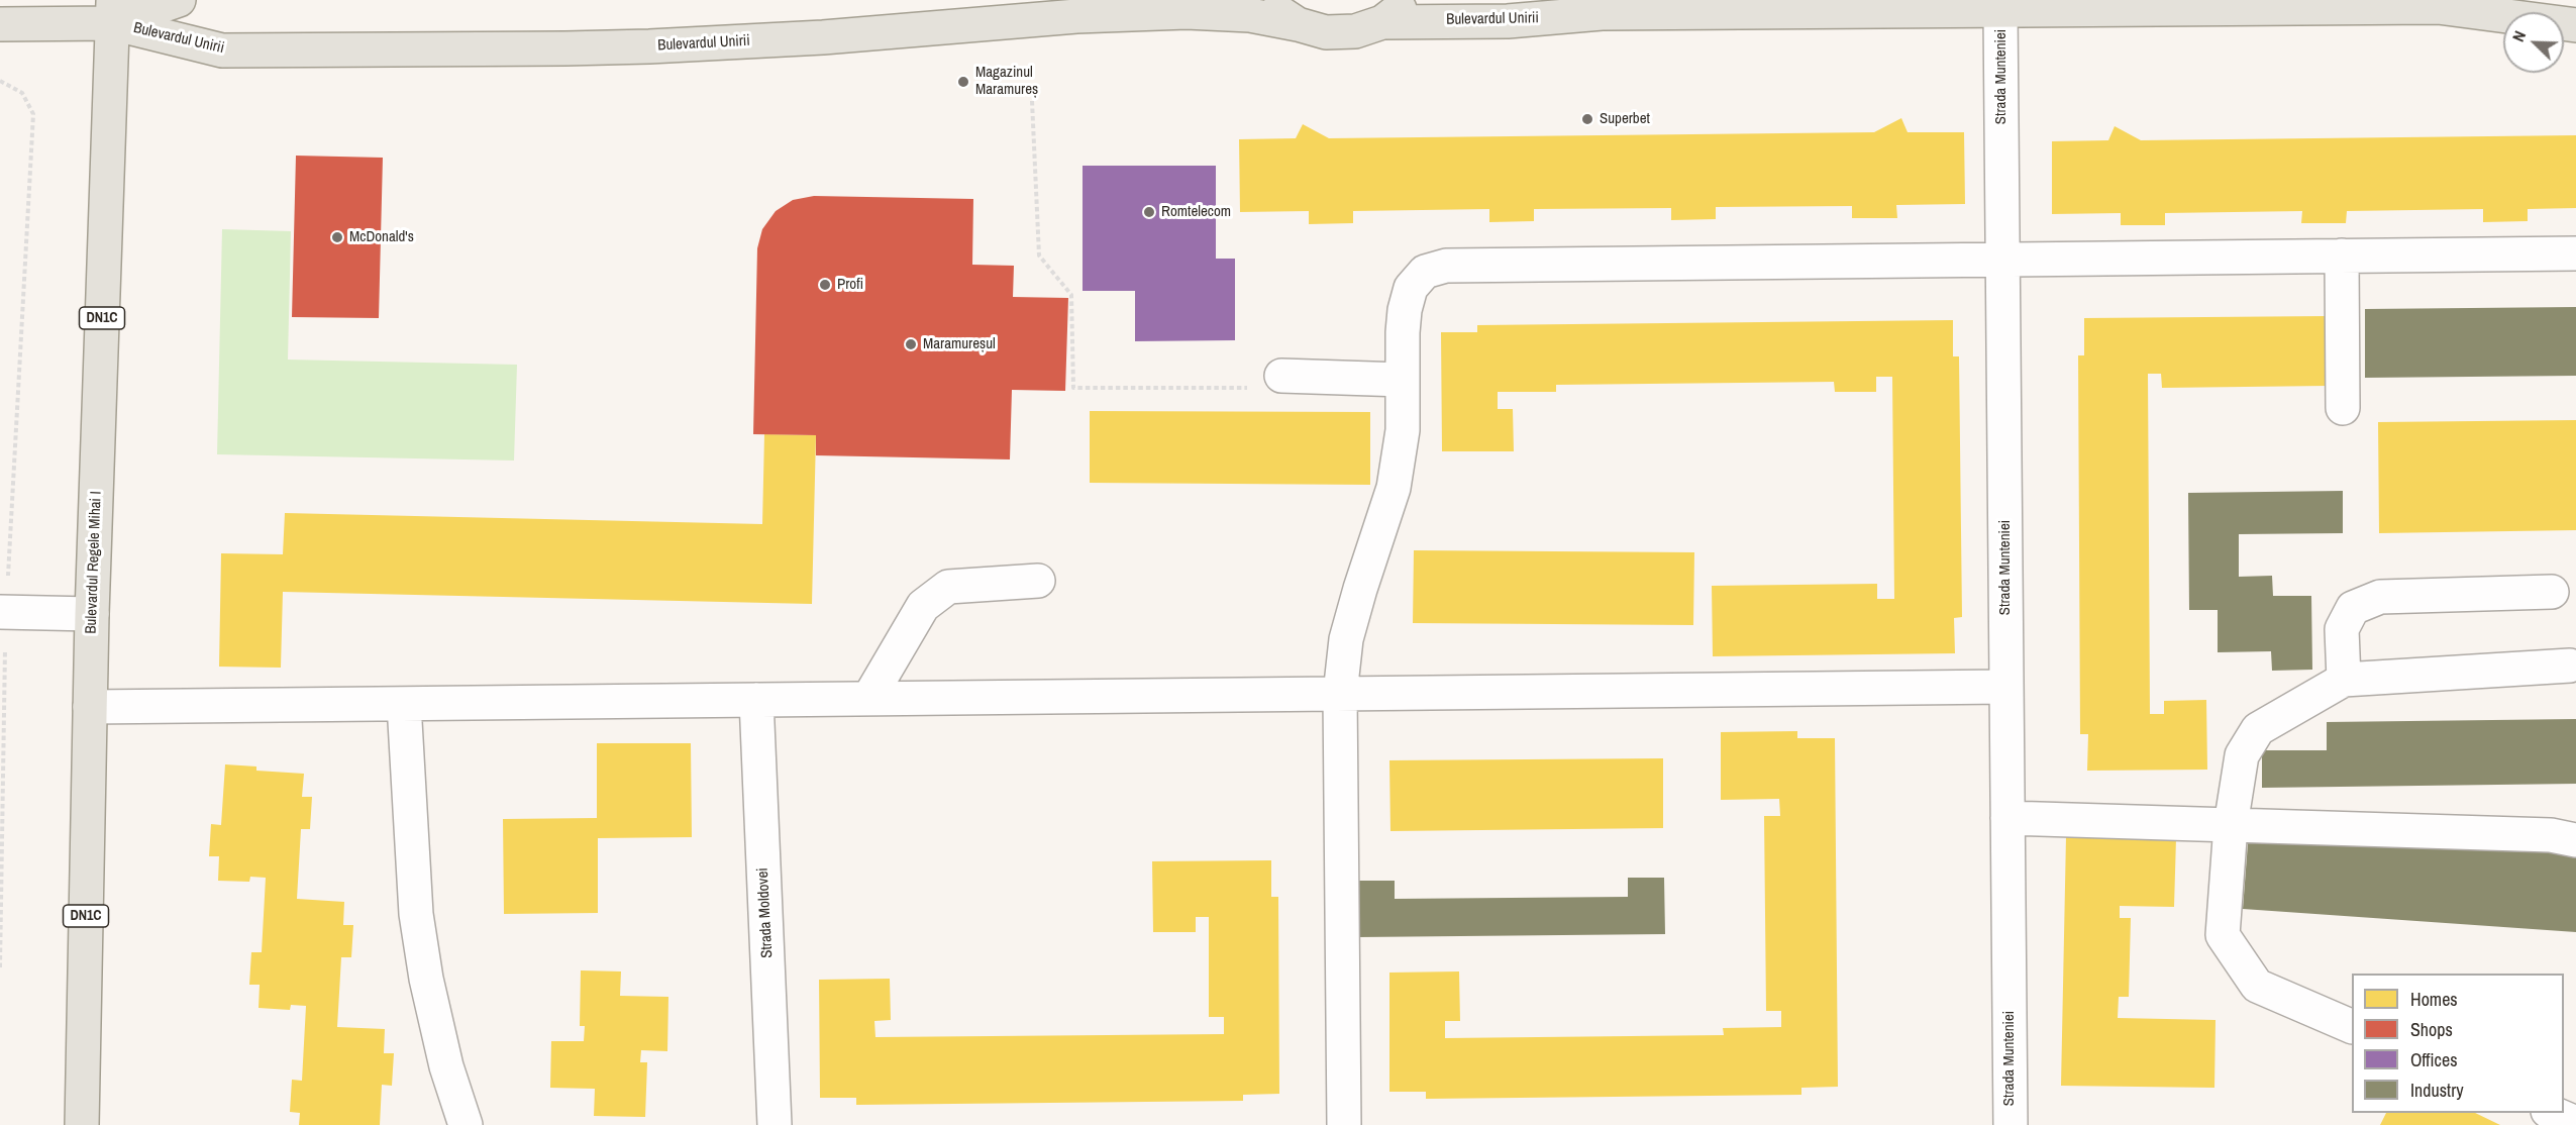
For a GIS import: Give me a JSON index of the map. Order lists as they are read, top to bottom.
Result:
{
  "streets": {
    "main road": ["Bulevardul Unirii", "DN1C", "Bulevardul Regele Mihai I"],
    "street": ["Strada Munteniei", "Strada Moldovei"]
  },
  "crossings": [
    ["Bulevardul Unirii", "Strada Munteniei"],
    ["Bulevardul Unirii", "Bulevardul Regele Mihai I"]
  ],
  "places": [
    "Magazinul Maramureș",
    "Superbet",
    "Romtelecom",
    "McDonald's",
    "Profi",
    "Maramureșul"
  ],
  "legend": [
    "Homes",
    "Shops",
    "Offices",
    "Industry"
  ],
  "north": "top left"
}
